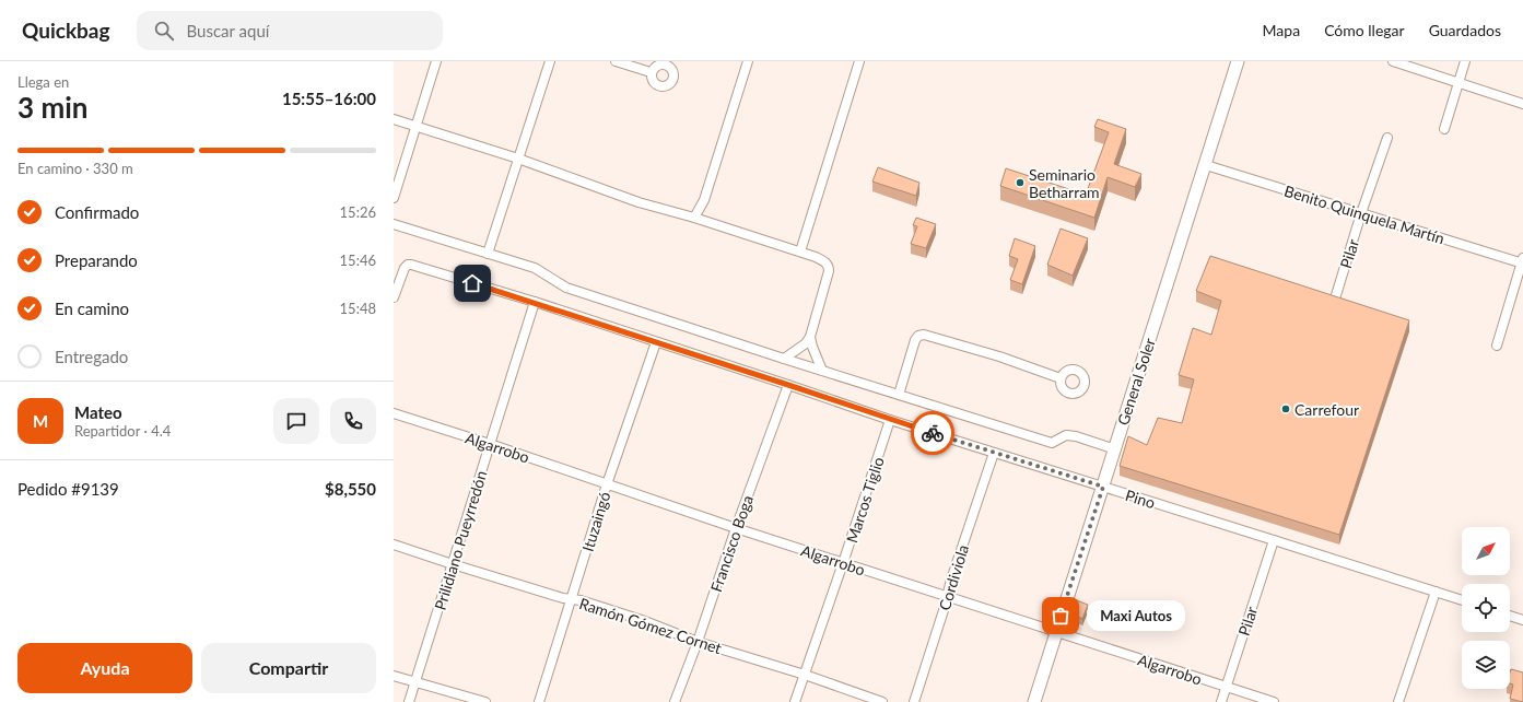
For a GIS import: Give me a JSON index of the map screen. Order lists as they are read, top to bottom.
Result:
{
  "streets": {
    "street": [
      "Benito Quinquela Martín",
      "Pilar",
      "General Soler",
      "Algarrobo",
      "Pino",
      "Marcos Tiglio",
      "Ituzaingó",
      "Prilidiano Pueyrredón",
      "Francisco Boga",
      "Cordiviola",
      "Ramón Gómez Cornet"
    ]
  },
  "crossings": [
    ["Benito Quinquela Martín", "Pilar"],
    ["Benito Quinquela Martín", "General Soler"],
    ["Pilar", "Algarrobo"],
    ["Pilar", "Pino"],
    ["General Soler", "Algarrobo"],
    ["General Soler", "Pino"],
    ["Algarrobo", "Marcos Tiglio"],
    ["Algarrobo", "Ituzaingó"],
    ["Algarrobo", "Prilidiano Pueyrredón"],
    ["Algarrobo", "Francisco Boga"],
    ["Algarrobo", "Cordiviola"],
    ["Pino", "Marcos Tiglio"],
    ["Pino", "Ituzaingó"],
    ["Pino", "Prilidiano Pueyrredón"],
    ["Pino", "Francisco Boga"],
    ["Pino", "Cordiviola"],
    ["Marcos Tiglio", "Ramón Gómez Cornet"],
    ["Ituzaingó", "Ramón Gómez Cornet"],
    ["Prilidiano Pueyrredón", "Ramón Gómez Cornet"],
    ["Francisco Boga", "Ramón Gómez Cornet"]
  ],
  "places": ["Seminario Betharram", "Carrefour", "Maxi Autos"],
  "north": "top right",
  "page": {
    "header": "Quickbag",
    "search": "Buscar aquí",
    "nav": ["Mapa", "Cómo llegar", "Guardados"],
    "heading": ["3 min", "Llega en", "15:55–16:00"],
    "panel": [
      "Mateo",
      "Repartidor · 4.4",
      "Pedido #9139",
      "$8,550"
    ],
    "bar": "En camino · 330 m",
    "list": [
      ["Confirmado", "15:26"],
      ["Preparando", "15:46"],
      ["En camino", "15:48"],
      "Entregado"
    ],
    "round": "M",
    "bubble": "Maxi Autos",
    "buttons": ["Ayuda", "Compartir"]
  }
}
